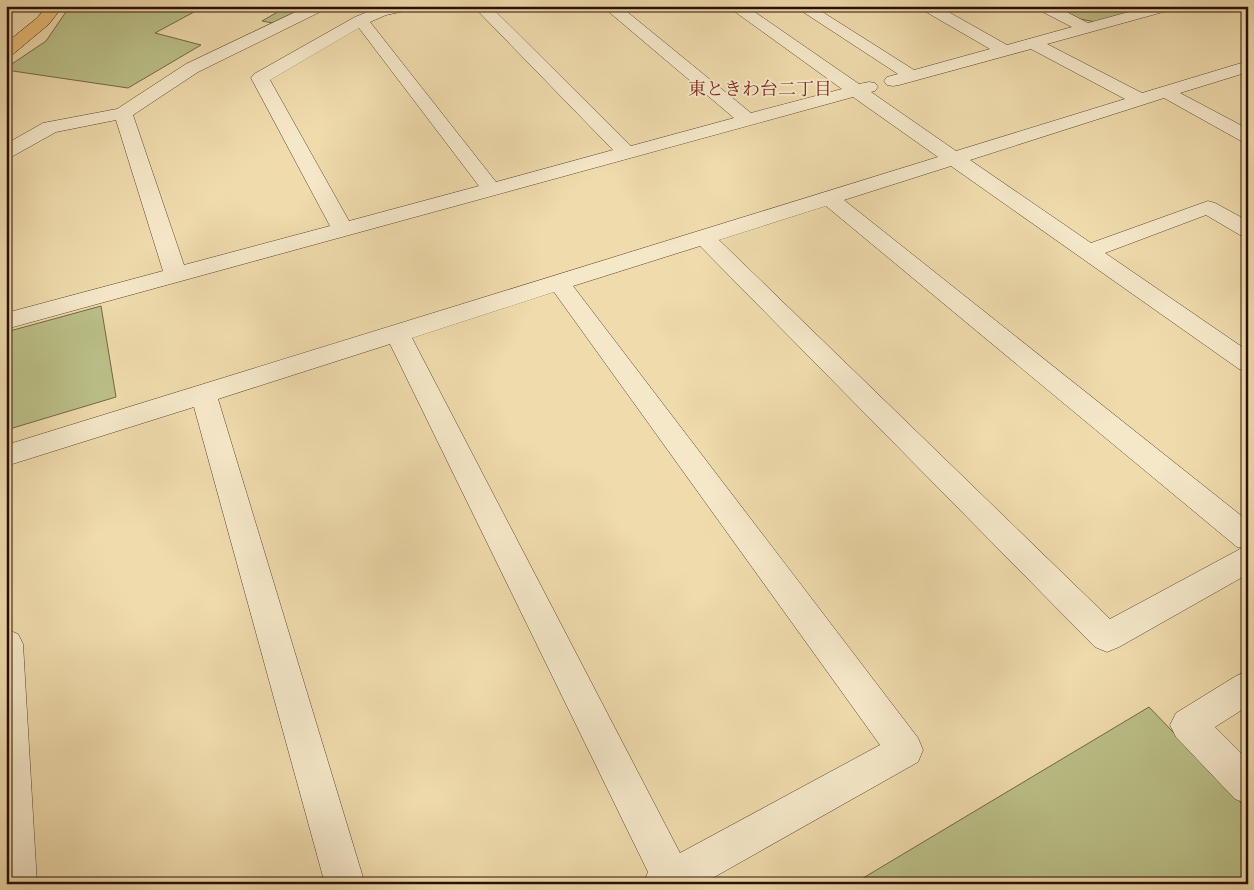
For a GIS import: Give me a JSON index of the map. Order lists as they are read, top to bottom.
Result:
{
  "districts": ["東ときわ台二丁目"]
}
